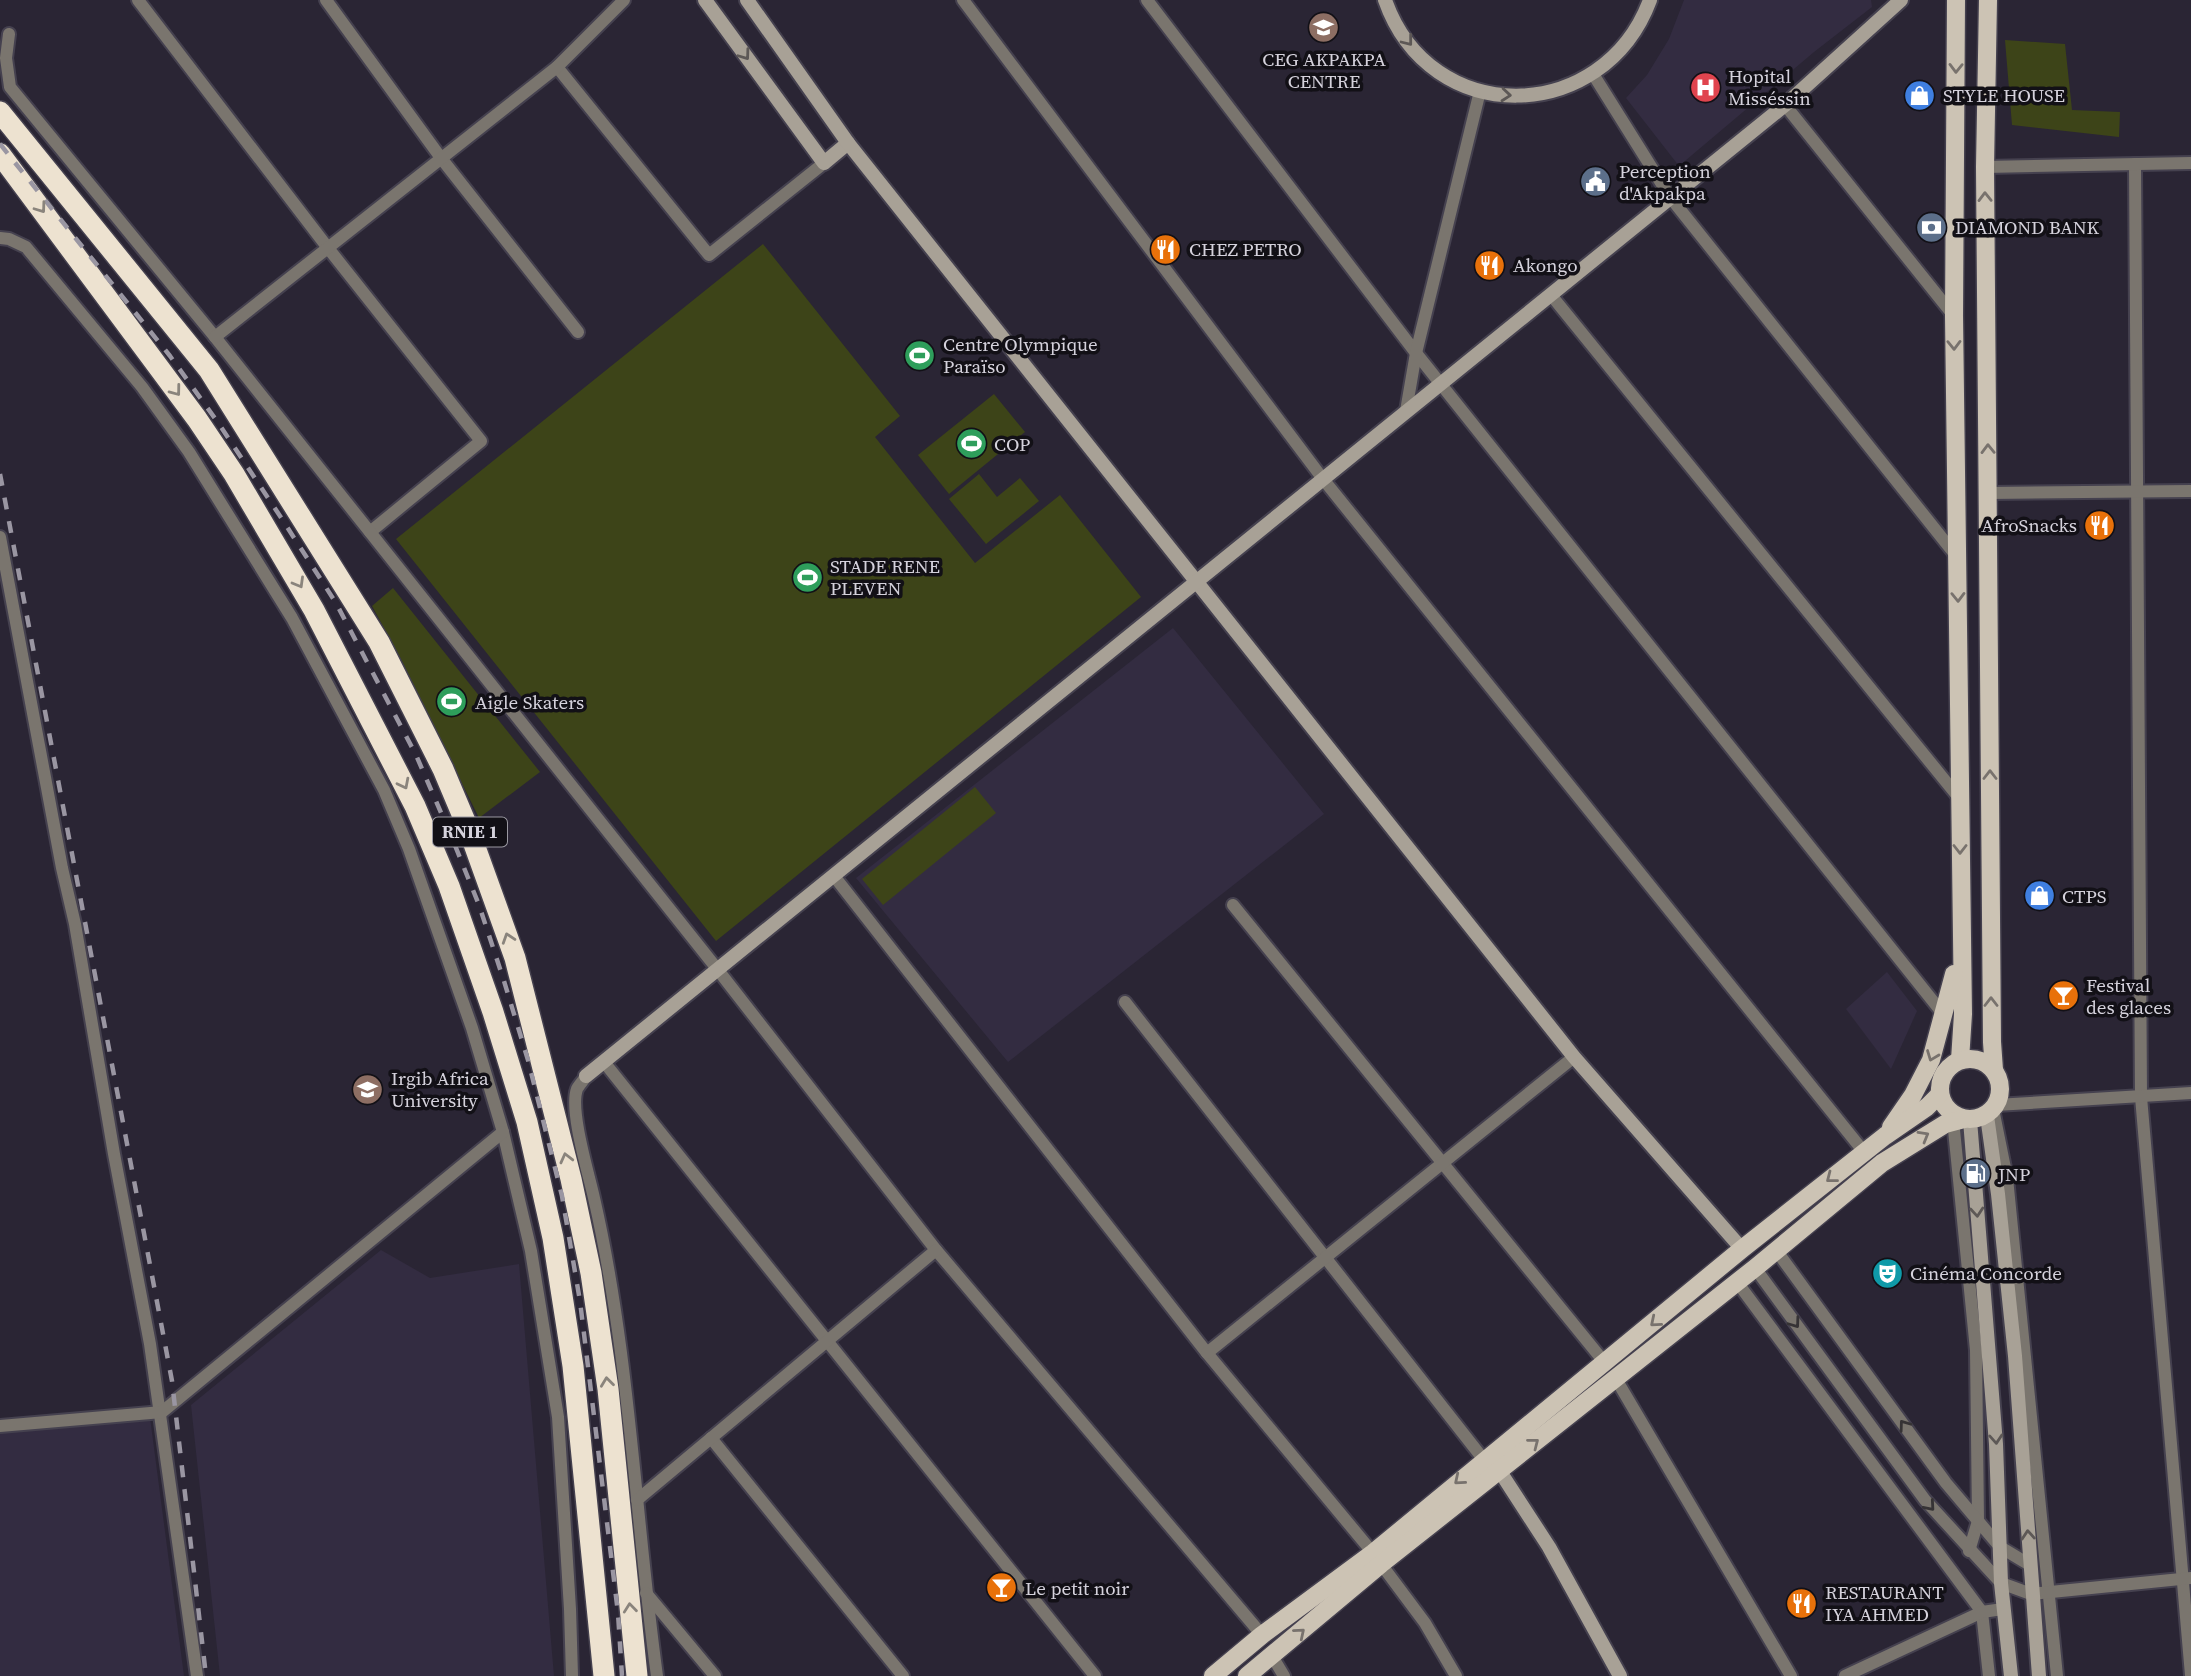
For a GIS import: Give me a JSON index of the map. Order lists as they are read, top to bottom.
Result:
{
  "streets": {
    "highway": ["RNIE 1"]
  },
  "places": {
    "school or university": ["CEG AKPAKPA CENTRE", "Irgib Africa University"],
    "hospital": ["Hopital Misséssin"],
    "shop": ["STYLE HOUSE", "CTPS"],
    "public building": ["Perception d'Akpakpa"],
    "bank": ["DIAMOND BANK"],
    "restaurant": [
      "CHEZ PETRO",
      "Akongo",
      "AfroSnacks",
      "RESTAURANT IYA AHMED"
    ],
    "sports": [
      "Centre Olympique Paraïso",
      "COP",
      "STADE RENE PLEVEN",
      "Aigle Skaters"
    ],
    "bar": ["Festival des glaces", "Le petit noir"],
    "fuel station": ["JNP"],
    "theatre": ["Cinéma Concorde"]
  }
}
